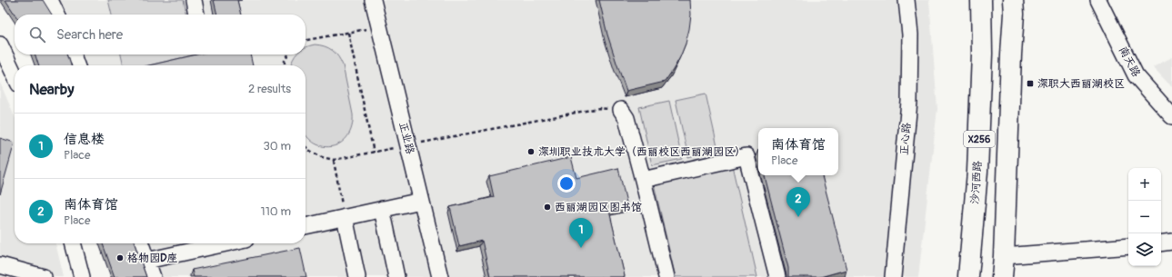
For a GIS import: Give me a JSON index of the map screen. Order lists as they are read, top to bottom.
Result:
{
  "streets": {
    "main road": ["X256", "沙河西路"],
    "street": ["南天路", "正业路", "正心路"]
  },
  "places": {
    "transit": ["深职大西丽湖校区"],
    "other": ["深圳职业技术大学（西丽校区西丽湖园区）", "西丽湖园区图书馆", "格物园D座"]
  },
  "page": {
    "search": "Search here",
    "heading": ["Nearby", "2 results"],
    "list": [
      {
        "mark": "1",
        "name": "信息楼",
        "note": "Place",
        "value": "30 m"
      },
      {
        "mark": "2",
        "name": "南体育馆",
        "note": "Place",
        "value": "110 m"
      }
    ],
    "popup": ["南体育馆", "Place"],
    "map_buttons": ["+", "−"],
    "pins": ["2", "1"]
  }
}
